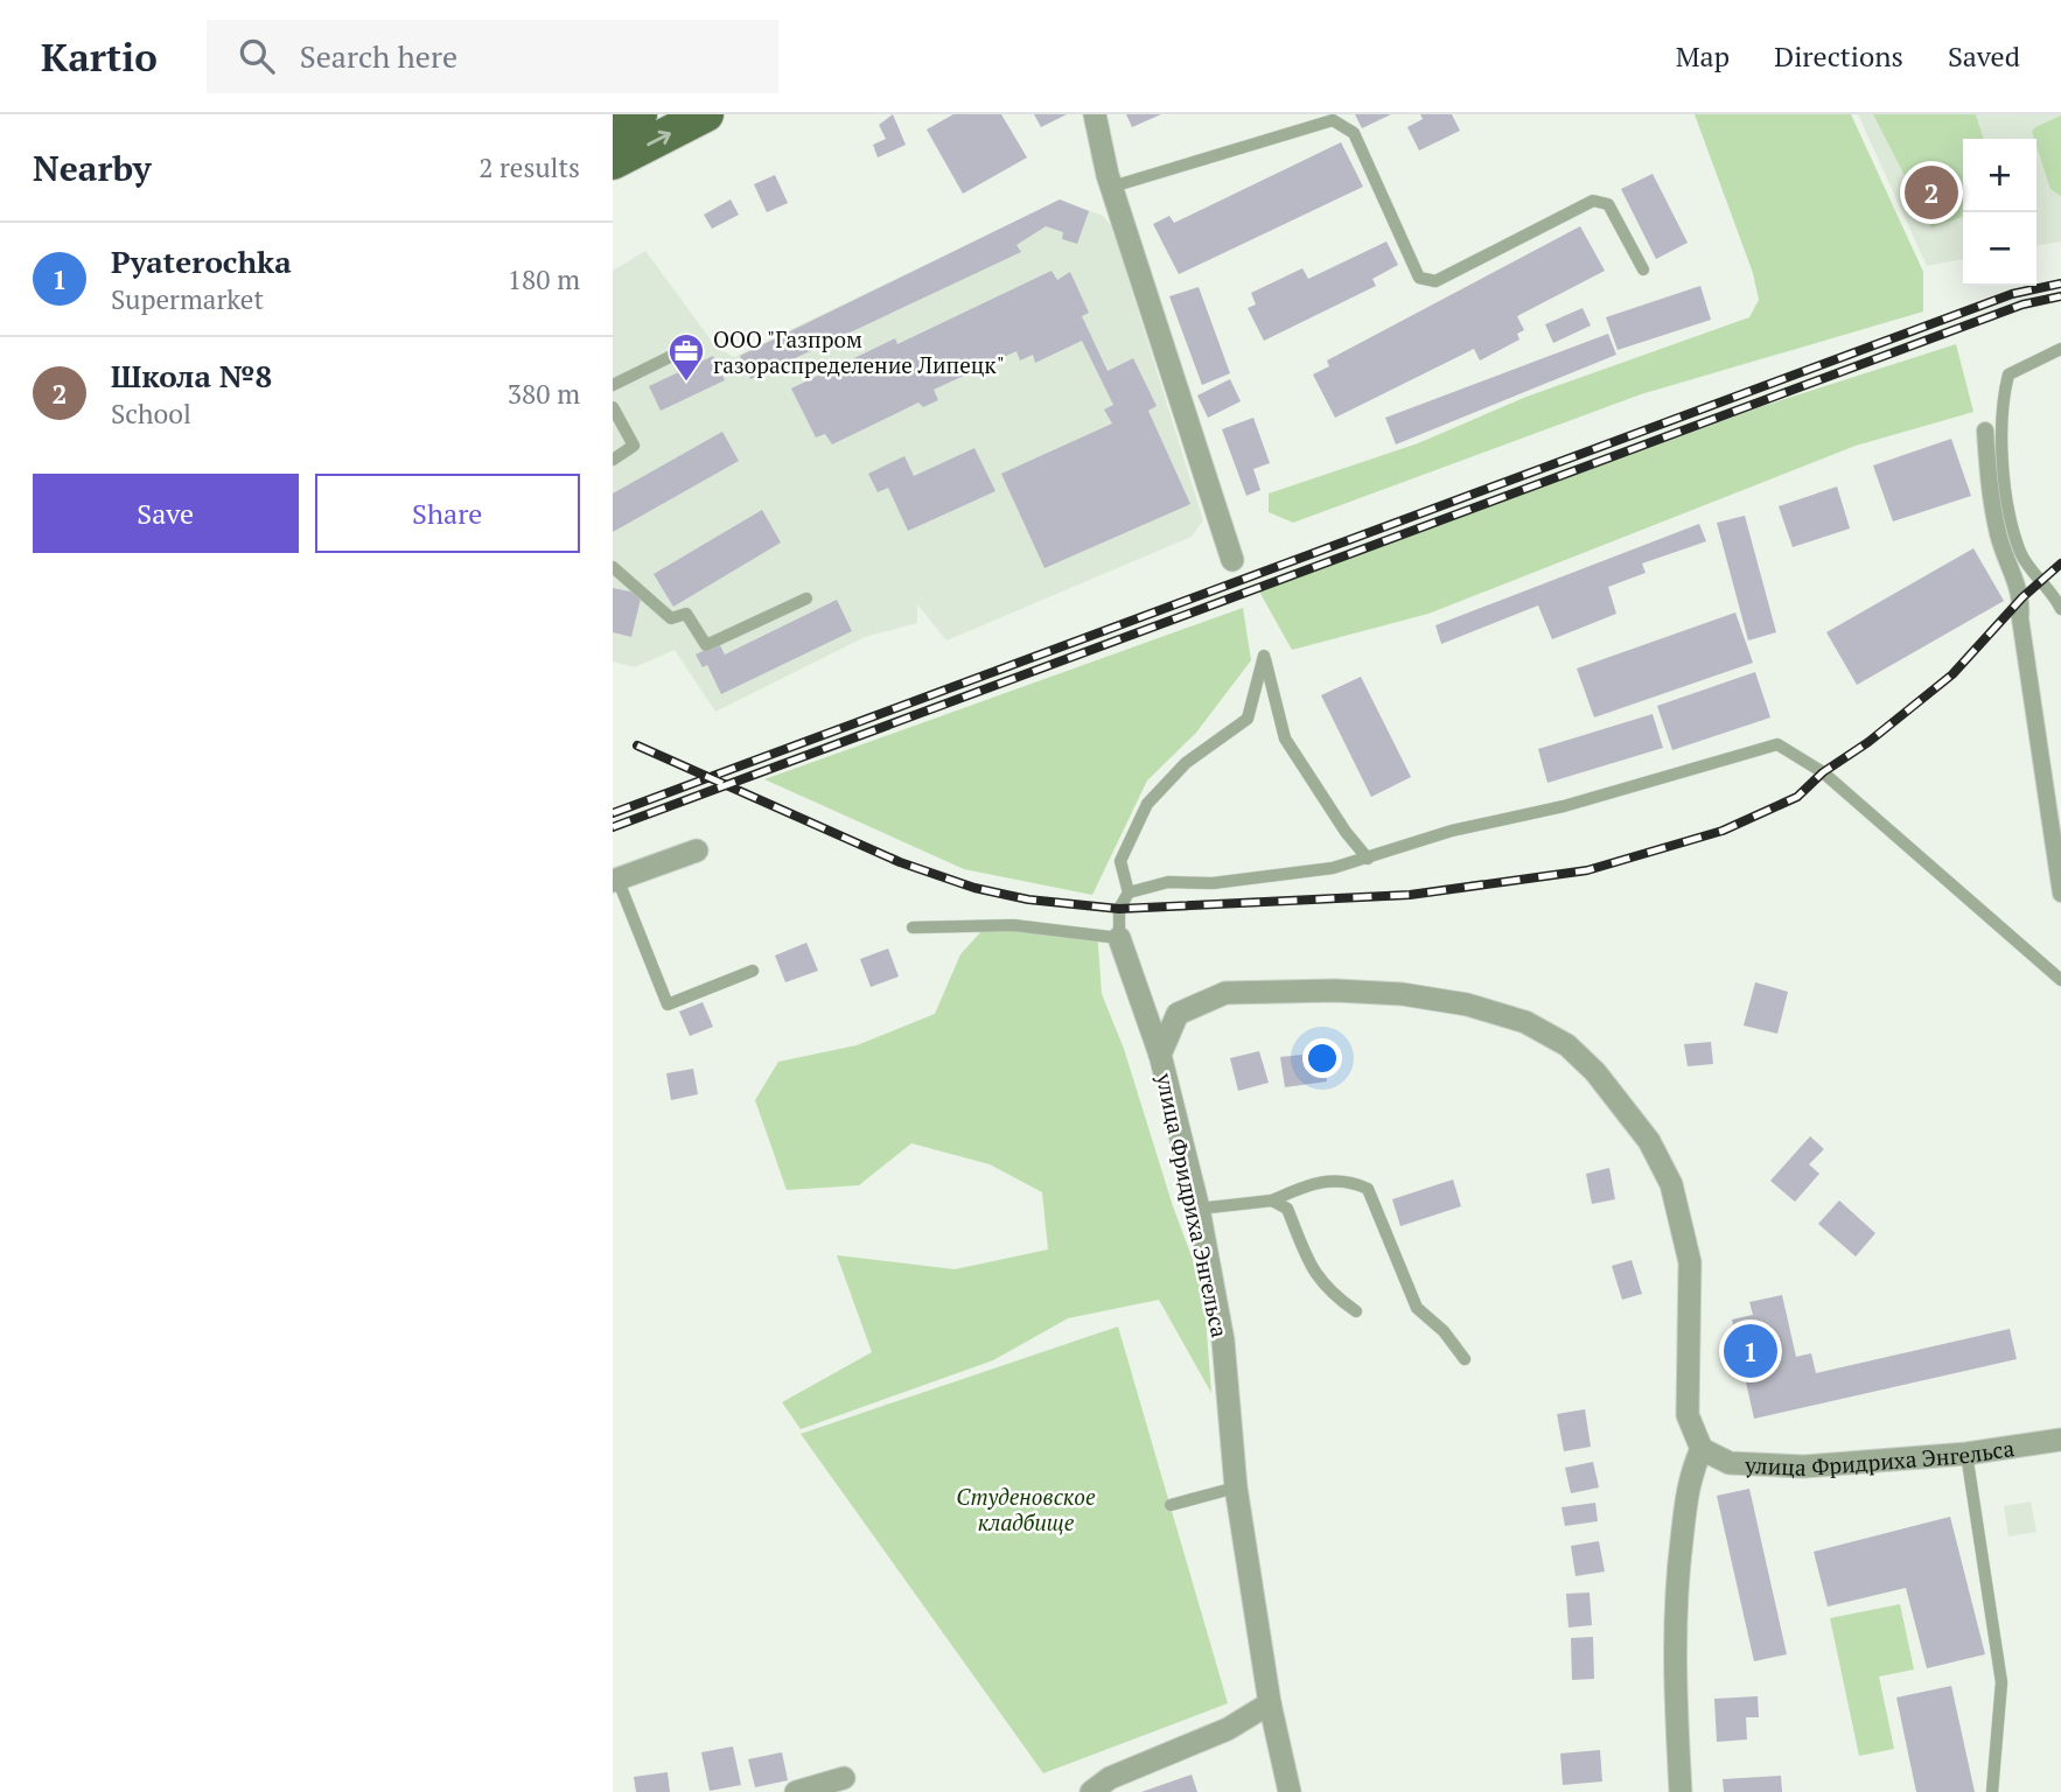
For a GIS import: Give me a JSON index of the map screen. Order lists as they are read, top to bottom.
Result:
{
  "streets": {
    "street": ["улица Фридриха Энгельса"]
  },
  "parks": ["Студеновское кладбище"],
  "places": {
    "office": ["ООО \"Газпром газораспределение Липецк\""]
  },
  "page": {
    "header": "Kartio",
    "search": "Search here",
    "nav": ["Map", "Directions", "Saved"],
    "heading": ["Nearby", "2 results"],
    "map_buttons": ["+", "−"],
    "pins": ["2", "1"],
    "list": [
      {
        "mark": "1",
        "name": "Pyaterochka",
        "note": "Supermarket",
        "value": "180 m"
      },
      {
        "mark": "2",
        "name": "Школа №8",
        "note": "School",
        "value": "380 m"
      }
    ],
    "buttons": ["Save", "Share"]
  }
}
